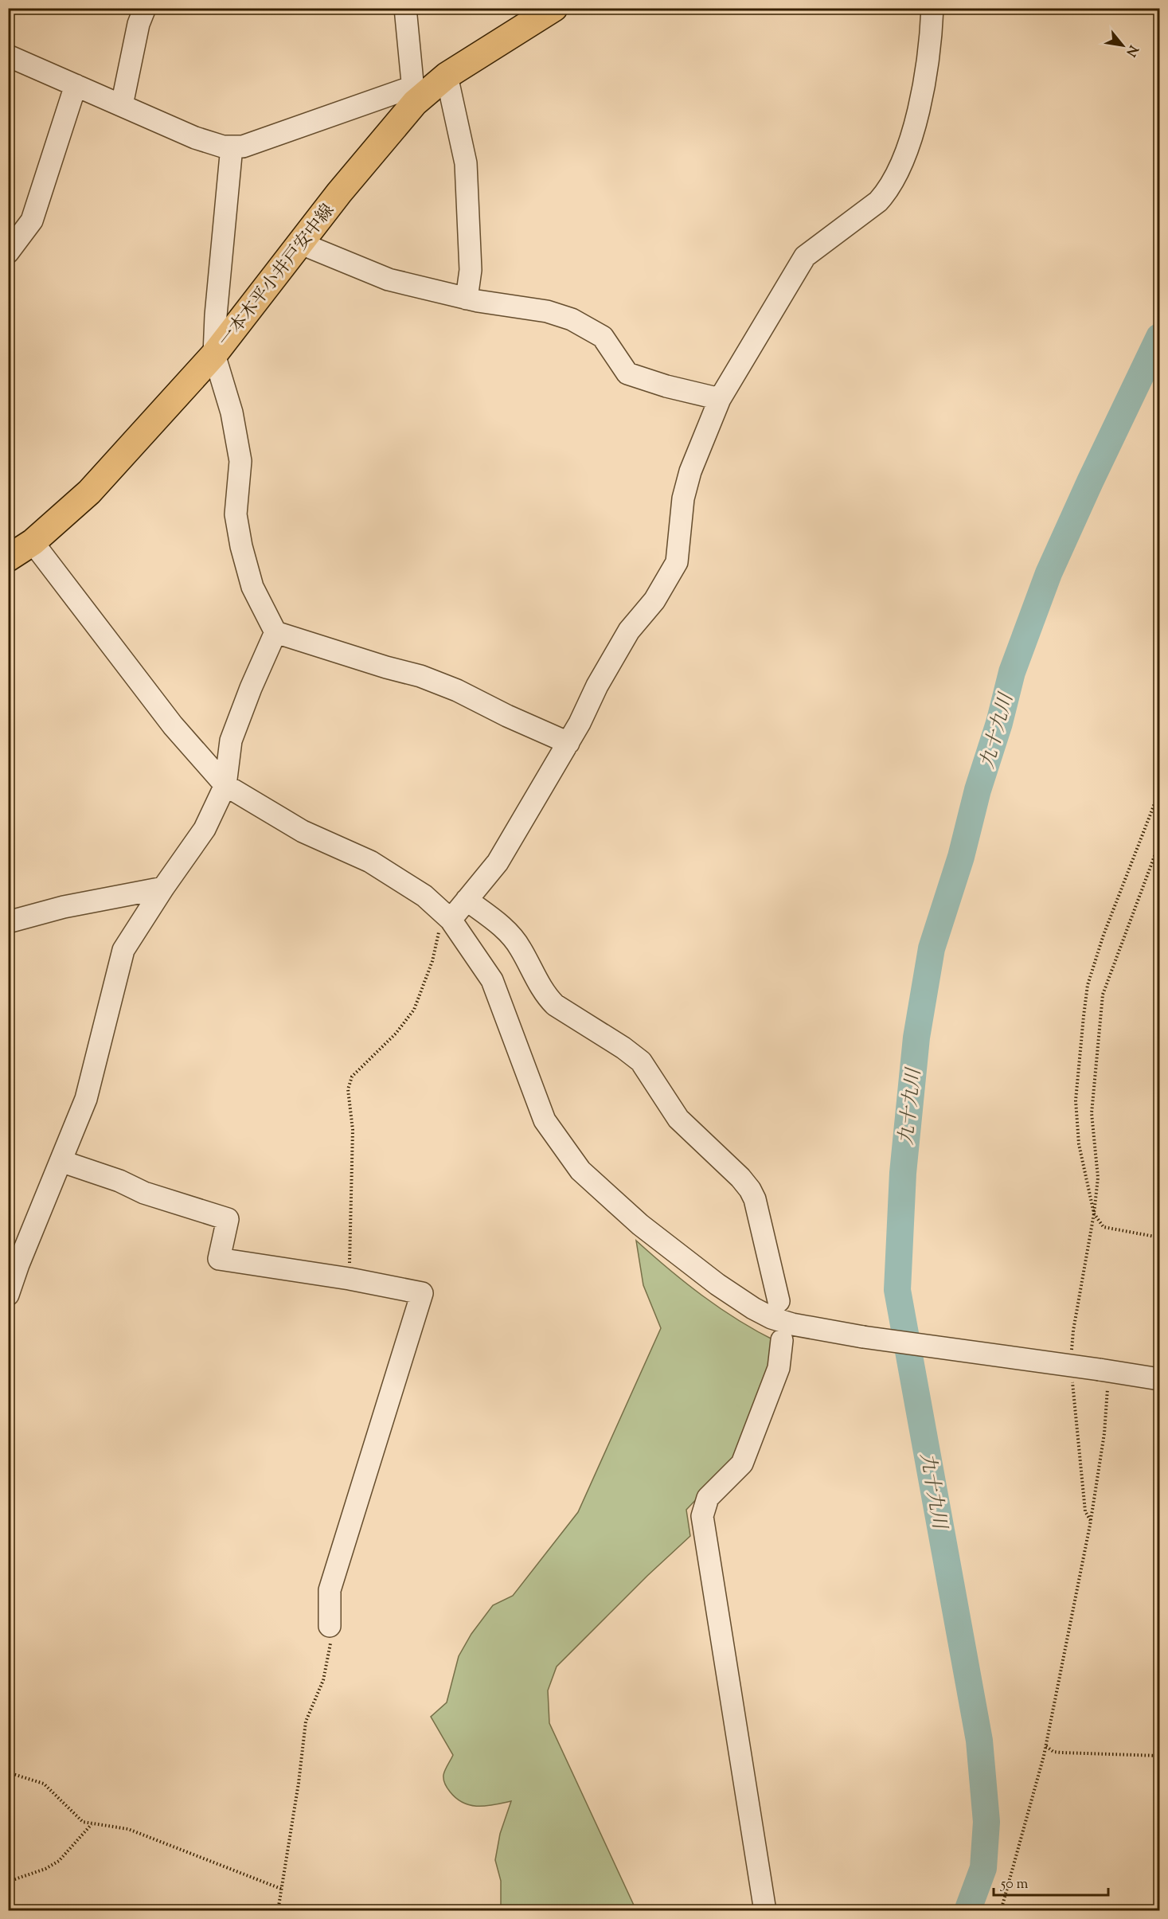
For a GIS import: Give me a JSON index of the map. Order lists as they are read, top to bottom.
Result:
{
  "streets": {
    "main road": ["一本木平小井戸安中線"]
  },
  "water": ["九十九川"],
  "scale_bar": "50 m",
  "north": "bottom right"
}
